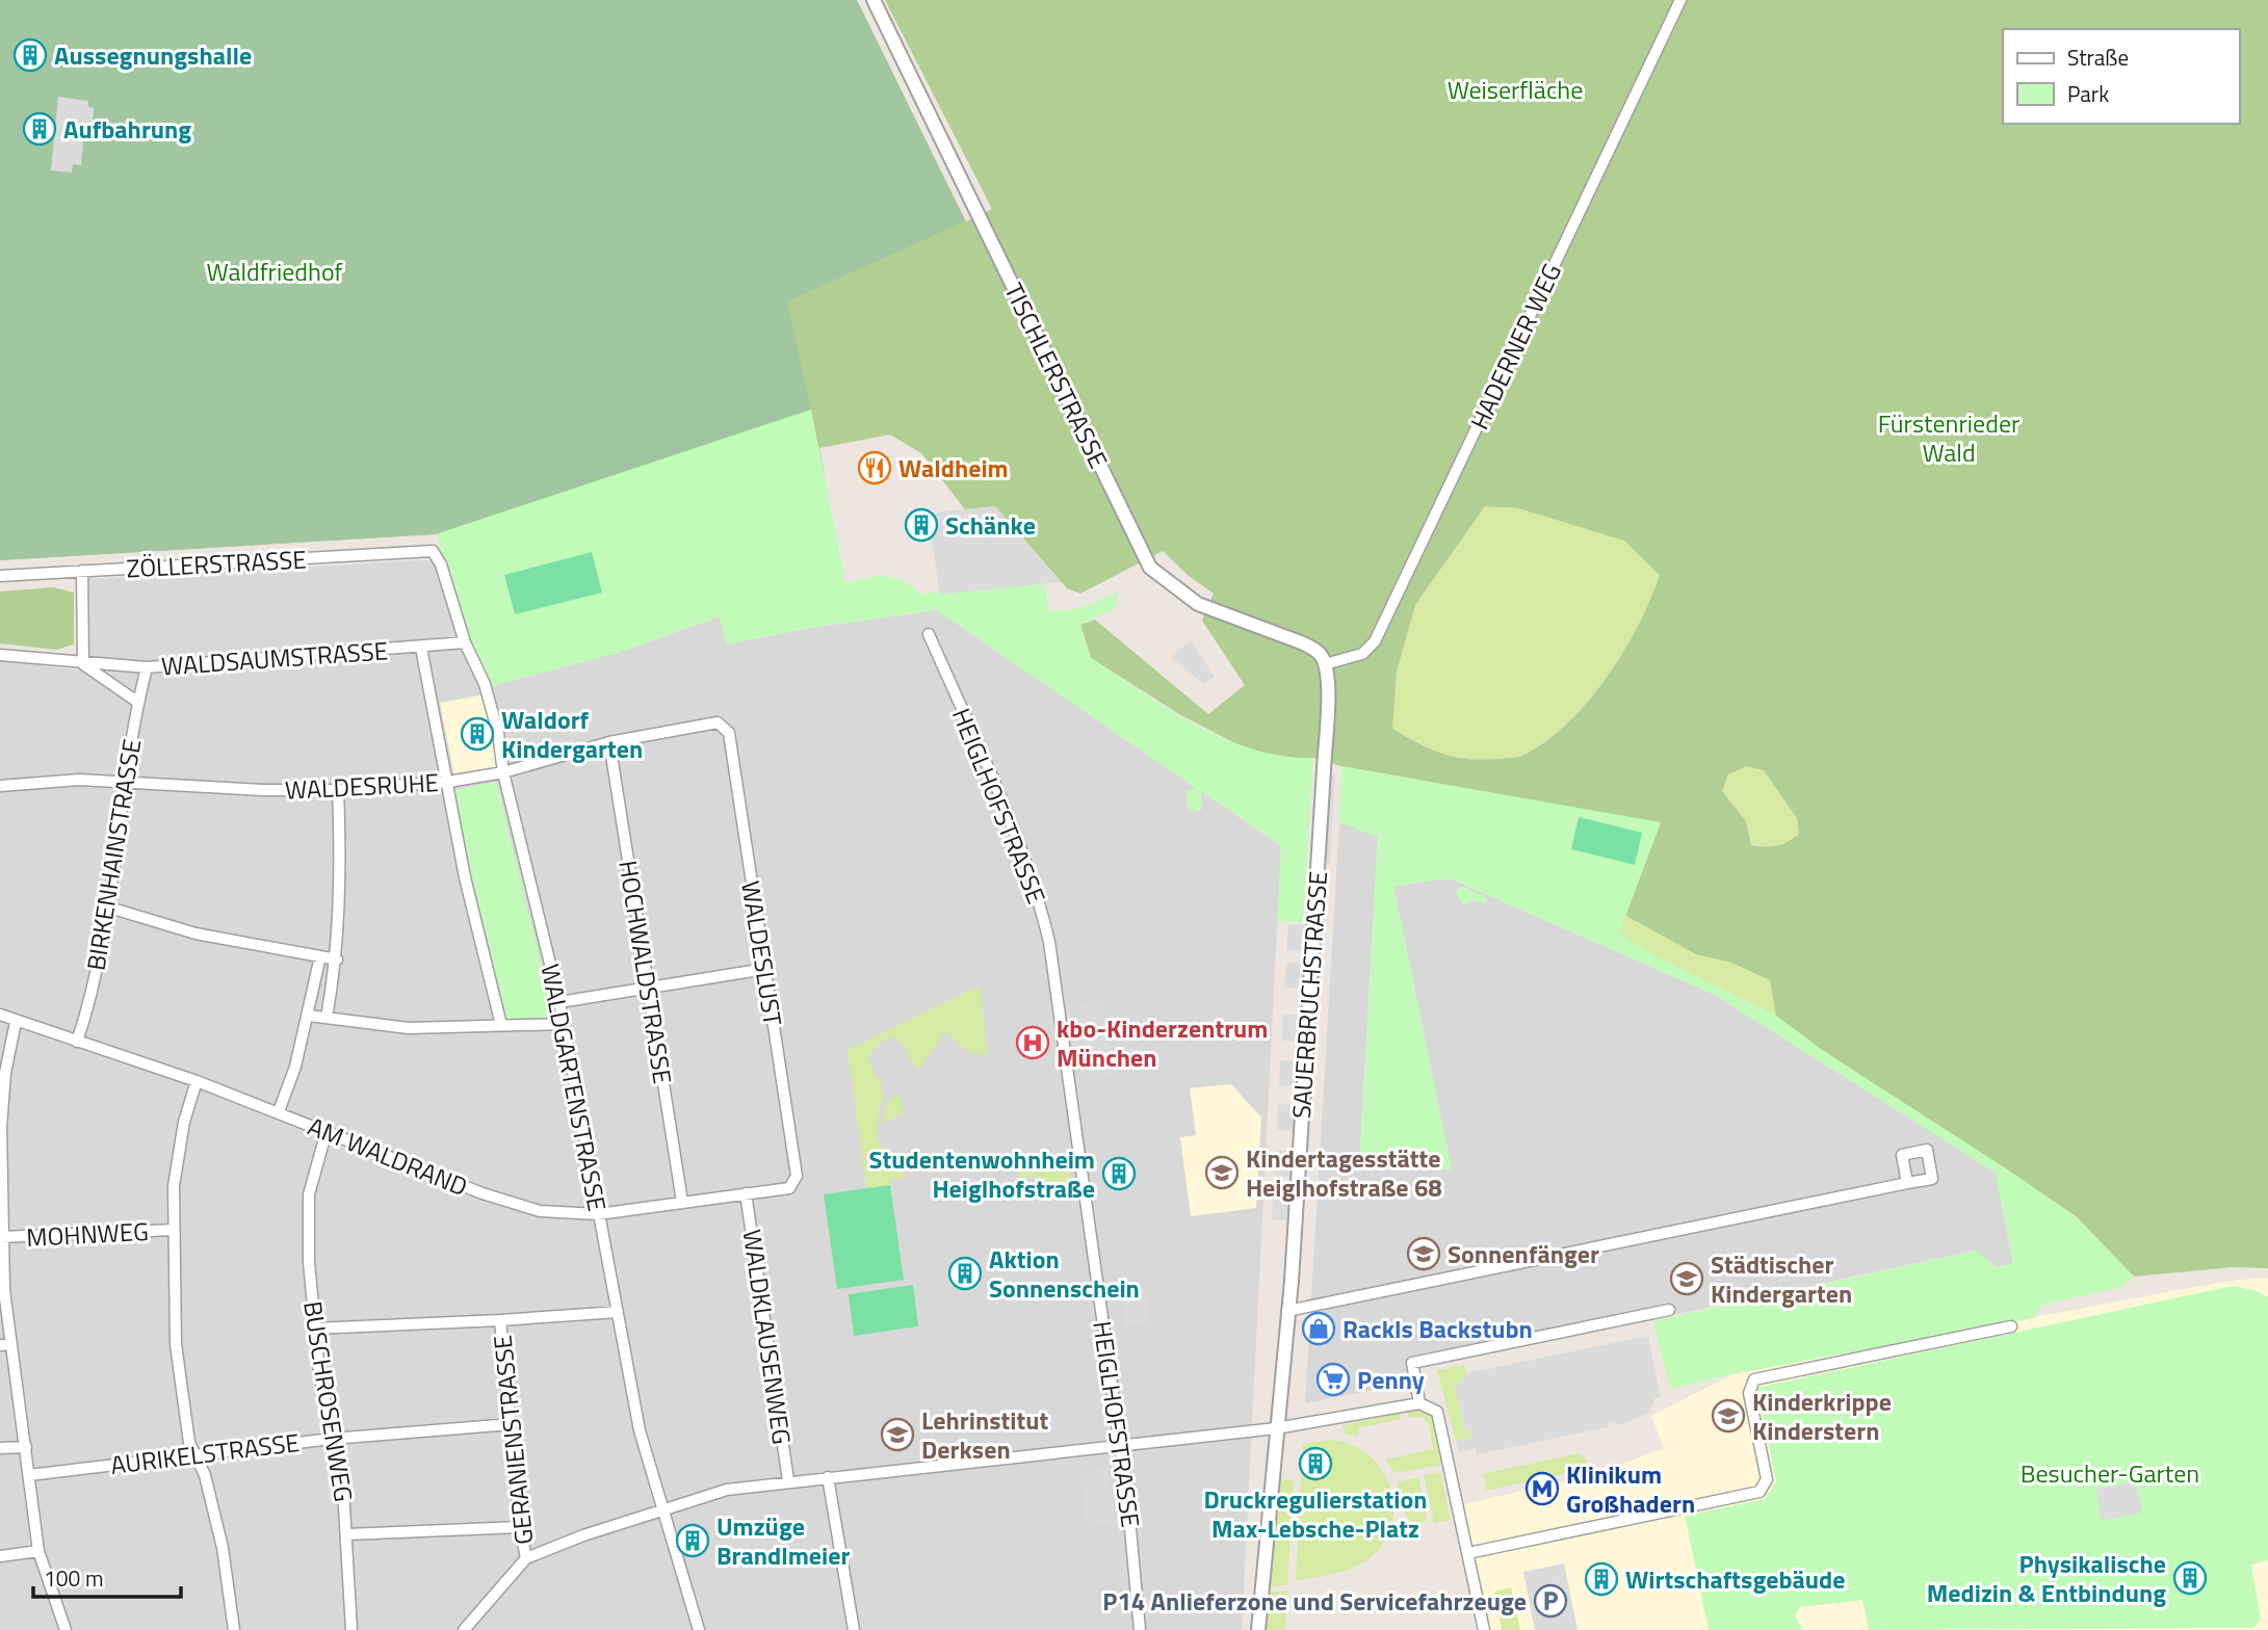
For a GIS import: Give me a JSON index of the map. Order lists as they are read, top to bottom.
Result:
{
  "streets": {
    "street": [
      "HADERNER WEG",
      "TISCHLERSTRASSE",
      "ZÖLLERSTRASSE",
      "WALDSAUMSTRASSE",
      "WALDESRUHE",
      "HEIGLHOFSTRASSE",
      "BIRKENHAINSTRASSE",
      "WALDESLUST",
      "HOCHWALDSTRASSE",
      "SAUERBRUCHSTRASSE",
      "WALDGARTENSTRASSE",
      "AM WALDRAND",
      "MOHNWEG",
      "WALDKLAUSENWEG",
      "BUSCHROSENWEG",
      "GERANIENSTRASSE",
      "AURIKELSTRASSE"
    ]
  },
  "crossings": [
    ["HADERNER WEG", "TISCHLERSTRASSE"],
    ["HADERNER WEG", "SAUERBRUCHSTRASSE"],
    ["TISCHLERSTRASSE", "SAUERBRUCHSTRASSE"],
    ["ZÖLLERSTRASSE", "WALDGARTENSTRASSE"],
    ["WALDSAUMSTRASSE", "BIRKENHAINSTRASSE"],
    ["WALDSAUMSTRASSE", "WALDGARTENSTRASSE"],
    ["WALDESRUHE", "BIRKENHAINSTRASSE"],
    ["WALDESRUHE", "WALDESLUST"],
    ["WALDESRUHE", "HOCHWALDSTRASSE"],
    ["WALDESRUHE", "WALDGARTENSTRASSE"],
    ["BIRKENHAINSTRASSE", "AM WALDRAND"],
    ["WALDESLUST", "AM WALDRAND"],
    ["HOCHWALDSTRASSE", "AM WALDRAND"],
    ["WALDGARTENSTRASSE", "AM WALDRAND"],
    ["AM WALDRAND", "WALDKLAUSENWEG"],
    ["AM WALDRAND", "BUSCHROSENWEG"],
    ["BUSCHROSENWEG", "AURIKELSTRASSE"],
    ["GERANIENSTRASSE", "AURIKELSTRASSE"]
  ],
  "parks": [
    "Weiserfläche",
    "Waldfriedhof",
    "Fürstenrieder Wald",
    "Besucher-Garten"
  ],
  "places": {
    "building": [
      "Aussegnungshalle",
      "Aufbahrung",
      "Schänke",
      "Waldorf Kindergarten",
      "Studentenwohnheim Heiglhofstraße",
      "Aktion Sonnenschein",
      "Druckregulierstation Max-Lebsche-Platz",
      "Umzüge Brandlmeier",
      "Physikalische Medizin & Entbindung",
      "Wirtschaftsgebäude"
    ],
    "restaurant": ["Waldheim"],
    "hospital": ["kbo-Kinderzentrum München"],
    "school or university": [
      "Kindertagesstätte Heiglhofstraße 68",
      "Sonnenfänger",
      "Städtischer Kindergarten",
      "Kinderkrippe Kinderstern",
      "Lehrinstitut Derksen"
    ],
    "shop": ["Rackls Backstubn"],
    "supermarket": ["Penny"],
    "metro station": ["Klinikum Großhadern"],
    "parking": ["P14 Anlieferzone und Servicefahrzeuge"]
  },
  "legend": ["Straße", "Park"],
  "scale_bar": "100 m"
}
